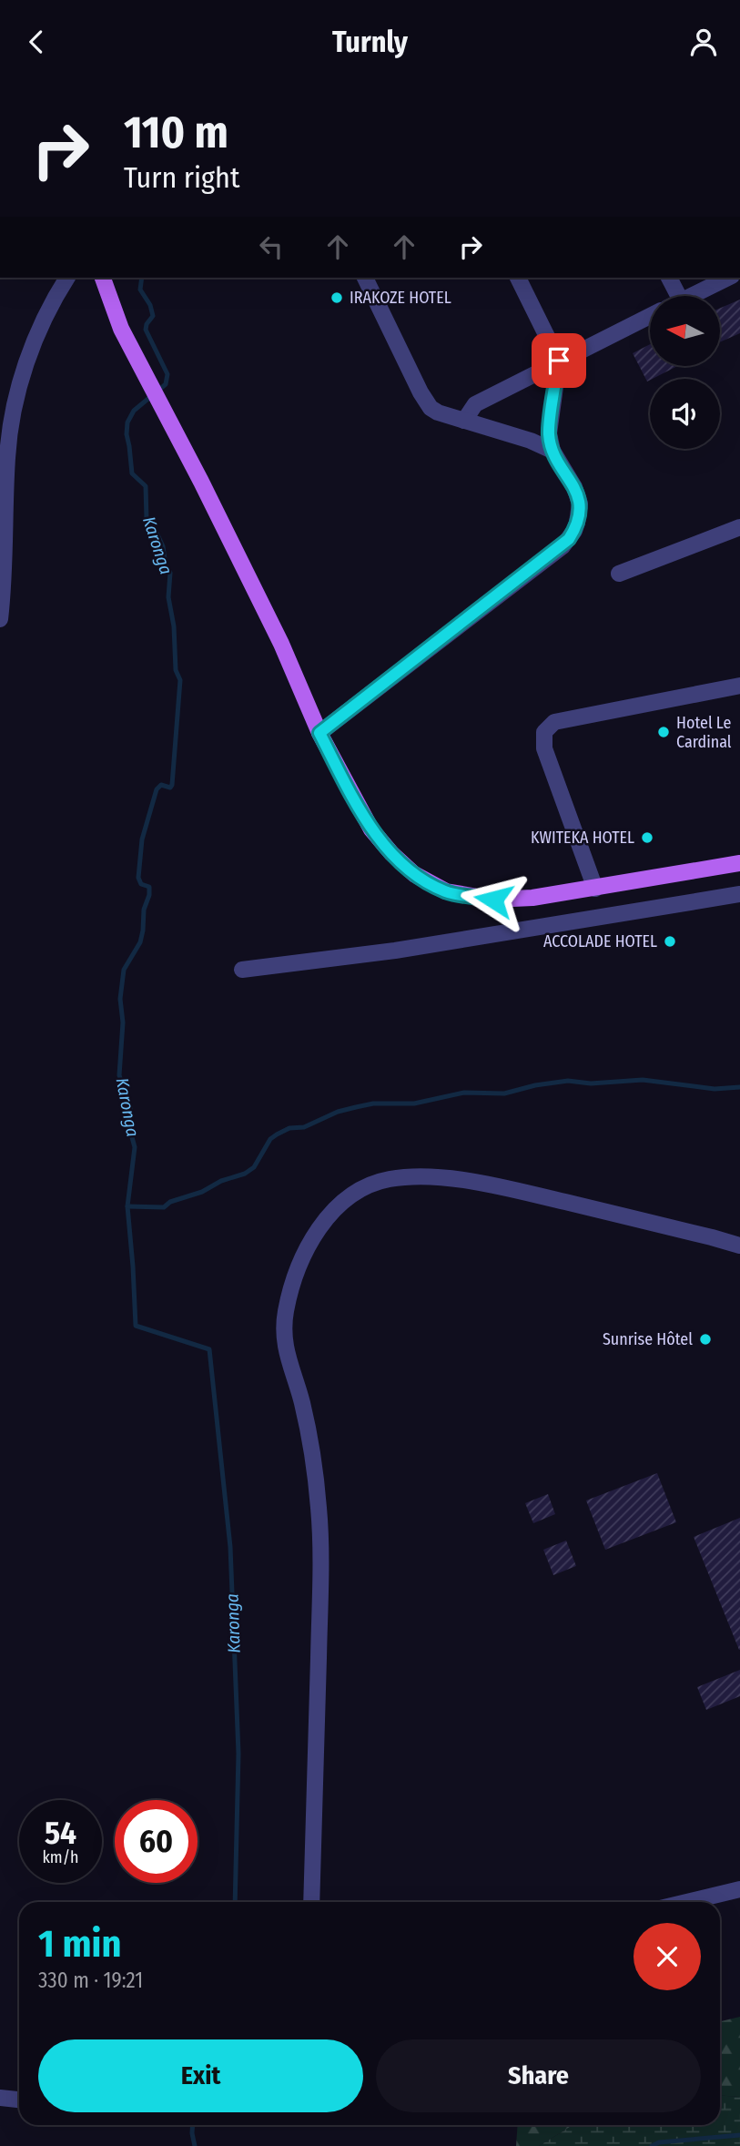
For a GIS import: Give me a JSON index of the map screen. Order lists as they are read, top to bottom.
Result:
{
  "water": ["Karonga"],
  "places": [
    "IRAKOZE HOTEL",
    "Hotel Le Cardinal",
    "KWITEKA HOTEL",
    "ACCOLADE HOTEL",
    "Sunrise Hôtel"
  ],
  "north": "left",
  "page": {
    "header": "Turnly",
    "turn": ["110 m", "Turn right"],
    "speed": "54 km/h",
    "limit": "60",
    "heading": ["1 min", "330 m · 19:21"],
    "buttons": ["Exit", "Share"]
  }
}
